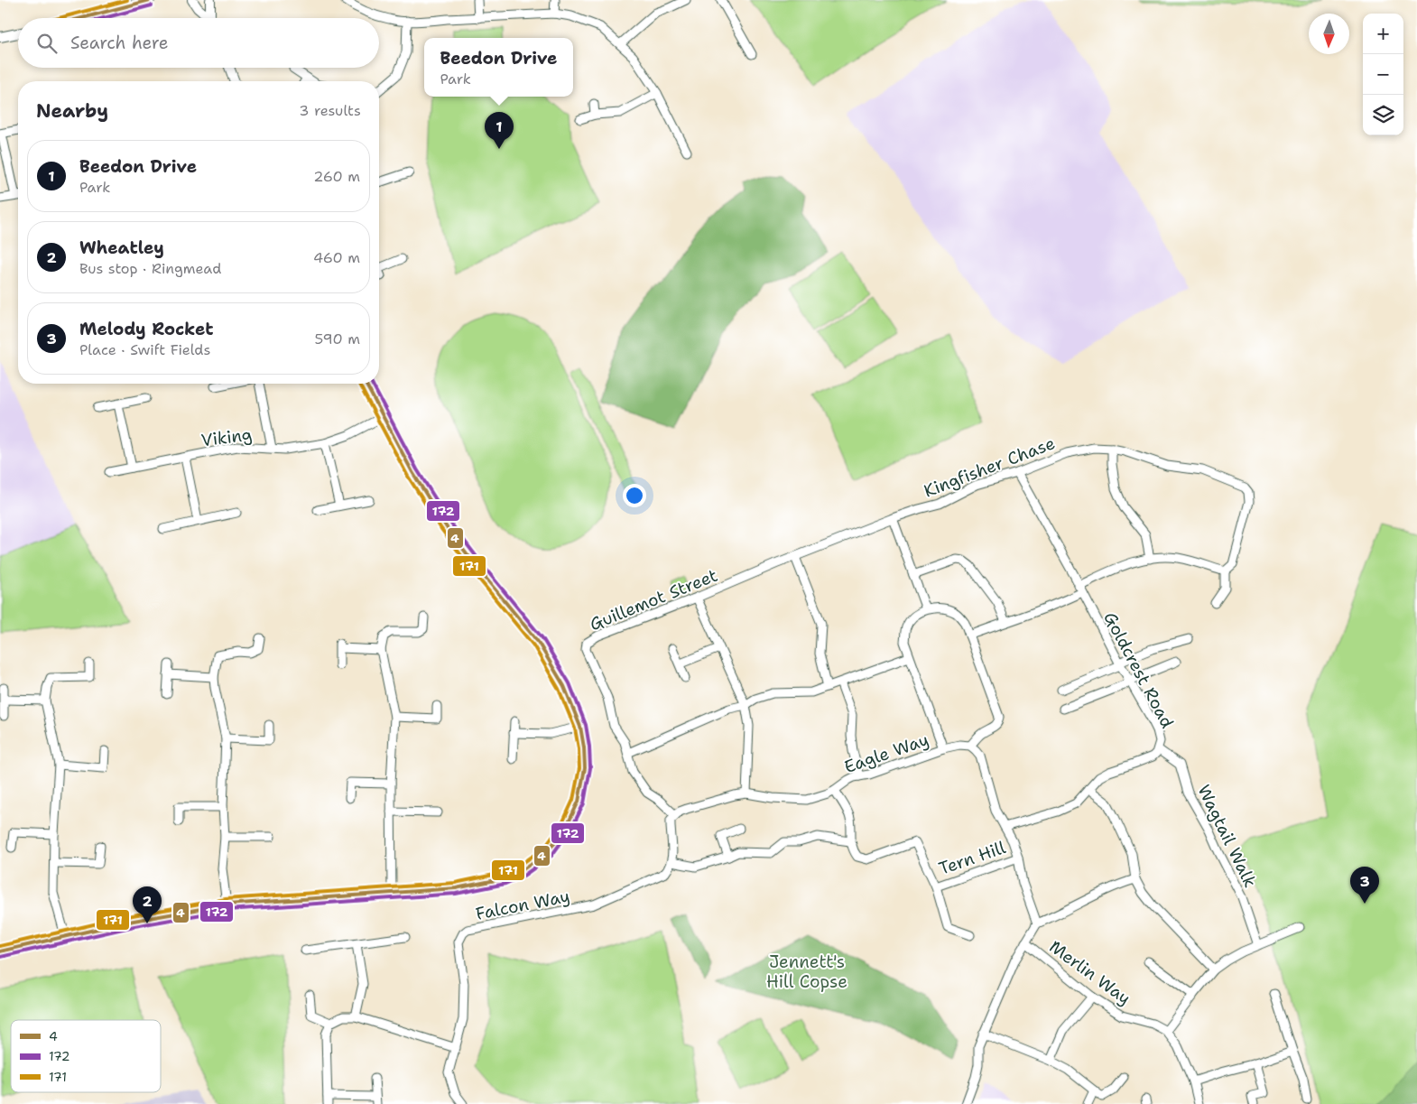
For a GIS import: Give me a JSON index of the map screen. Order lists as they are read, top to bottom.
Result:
{
  "streets": {
    "street": [
      "Viking",
      "Kingfisher Chase",
      "Guillemot Street",
      "Goldcrest Road",
      "Eagle Way",
      "Wagtail Walk",
      "Tern Hill",
      "Falcon Way",
      "Merlin Way"
    ]
  },
  "crossings": [
    ["Kingfisher Chase", "Guillemot Street"],
    ["Kingfisher Chase", "Goldcrest Road"],
    ["Guillemot Street", "Eagle Way"],
    ["Goldcrest Road", "Wagtail Walk"]
  ],
  "parks": ["Jennett's Hill Copse"],
  "lines": ["transit line 4", "transit line 171", "transit line 172"],
  "legend": ["4", "172", "171"],
  "north": "bottom",
  "page": {
    "map_buttons": ["+", "−"],
    "search": "Search here",
    "popup": ["Beedon Drive", "Park"],
    "heading": ["Nearby", "3 results"],
    "pins": ["1", "3", "2"],
    "list": [
      {
        "mark": "1",
        "name": "Beedon Drive",
        "note": "Park",
        "value": "260 m"
      },
      {
        "mark": "2",
        "name": "Wheatley",
        "note": "Bus stop · Ringmead",
        "value": "460 m"
      },
      {
        "mark": "3",
        "name": "Melody Rocket",
        "note": "Place · Swift Fields",
        "value": "590 m"
      }
    ]
  }
}
